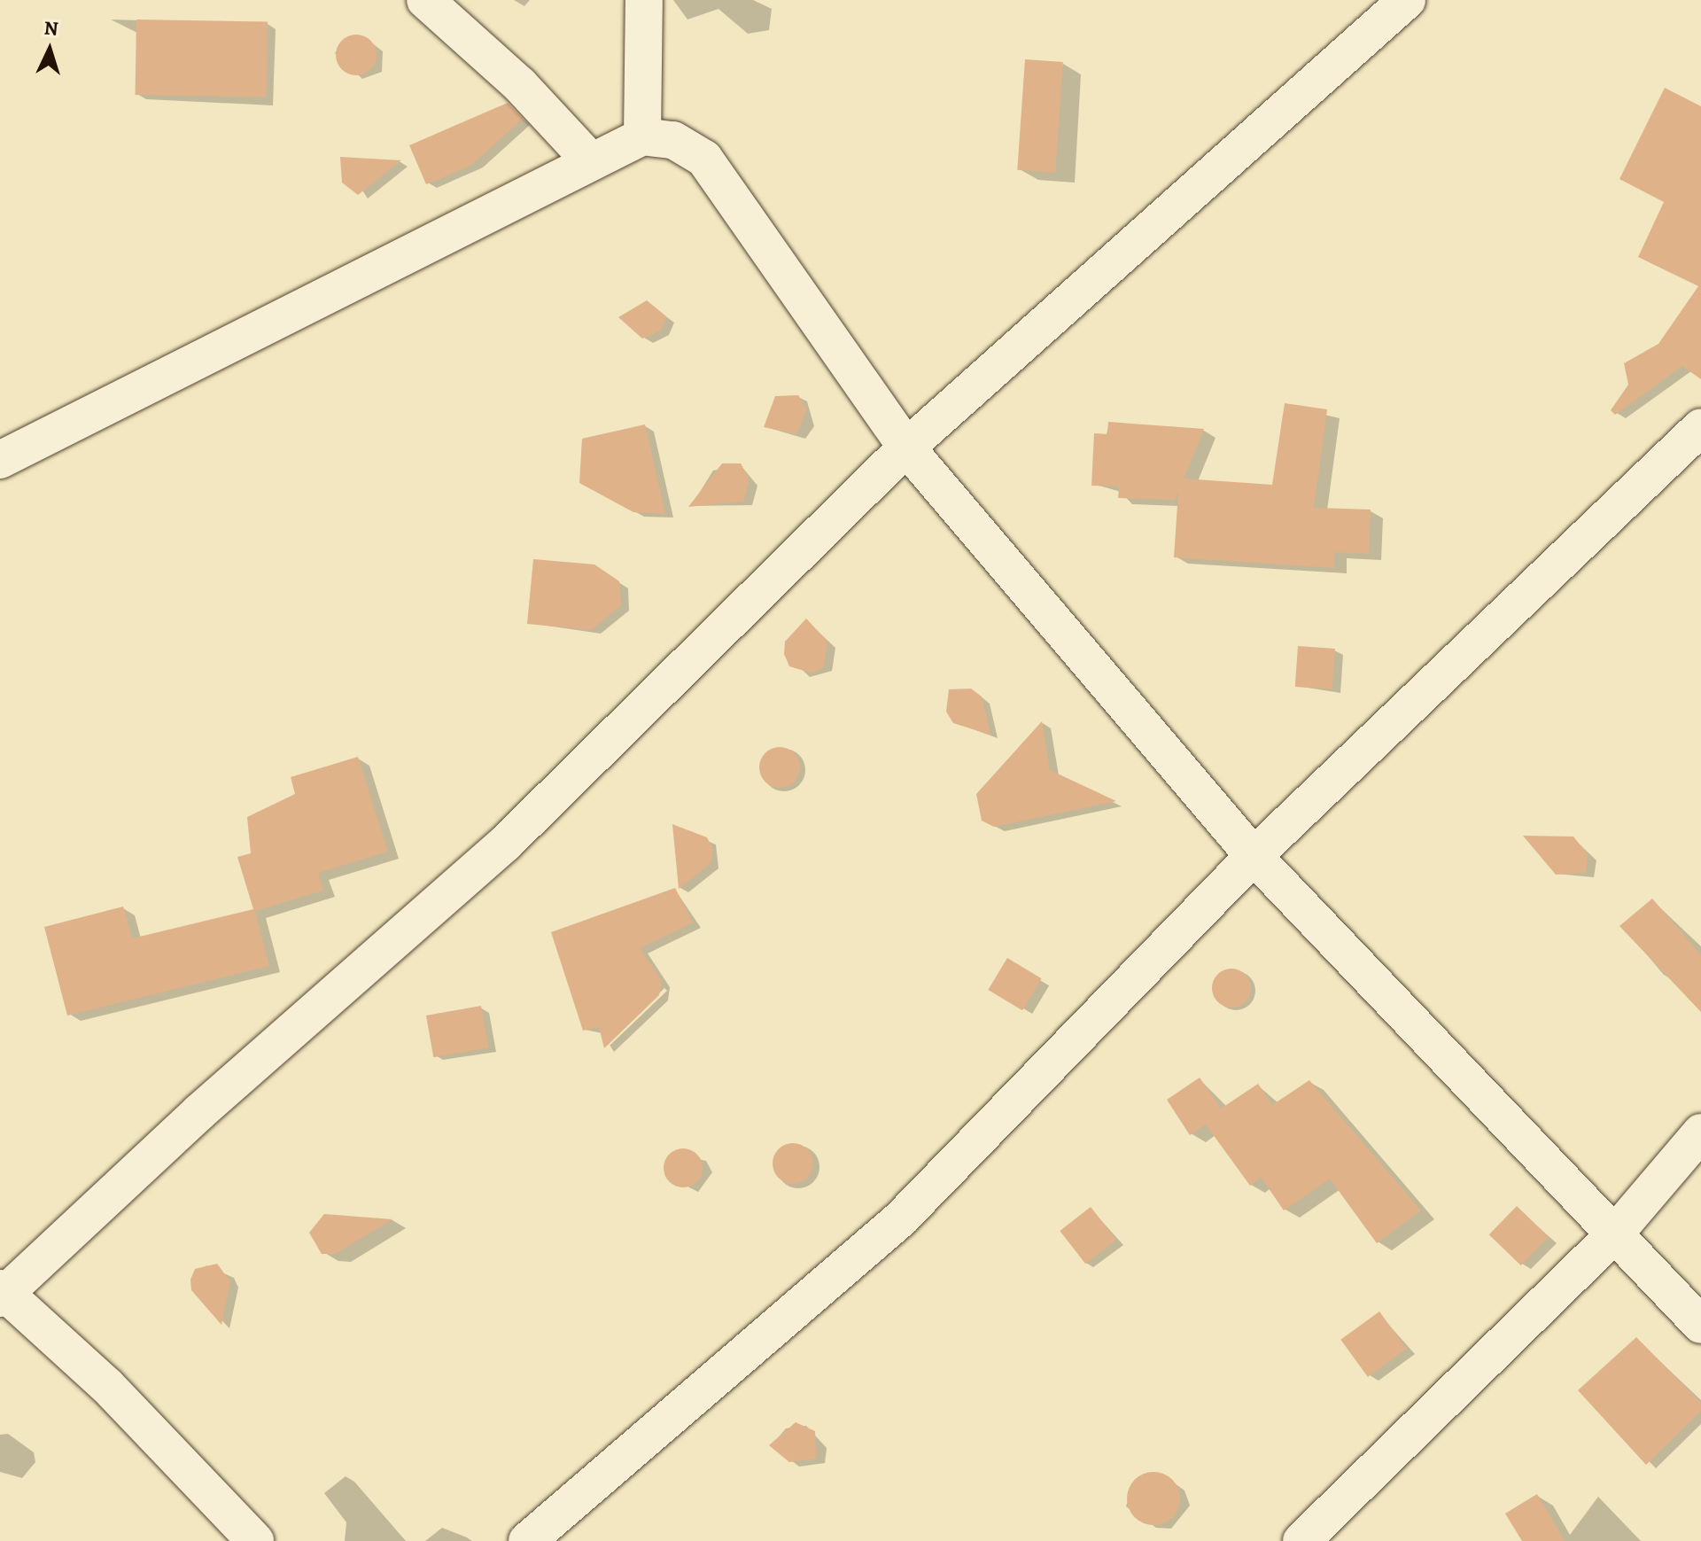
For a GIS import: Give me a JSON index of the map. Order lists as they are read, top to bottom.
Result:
{
  "north": "top"
}
